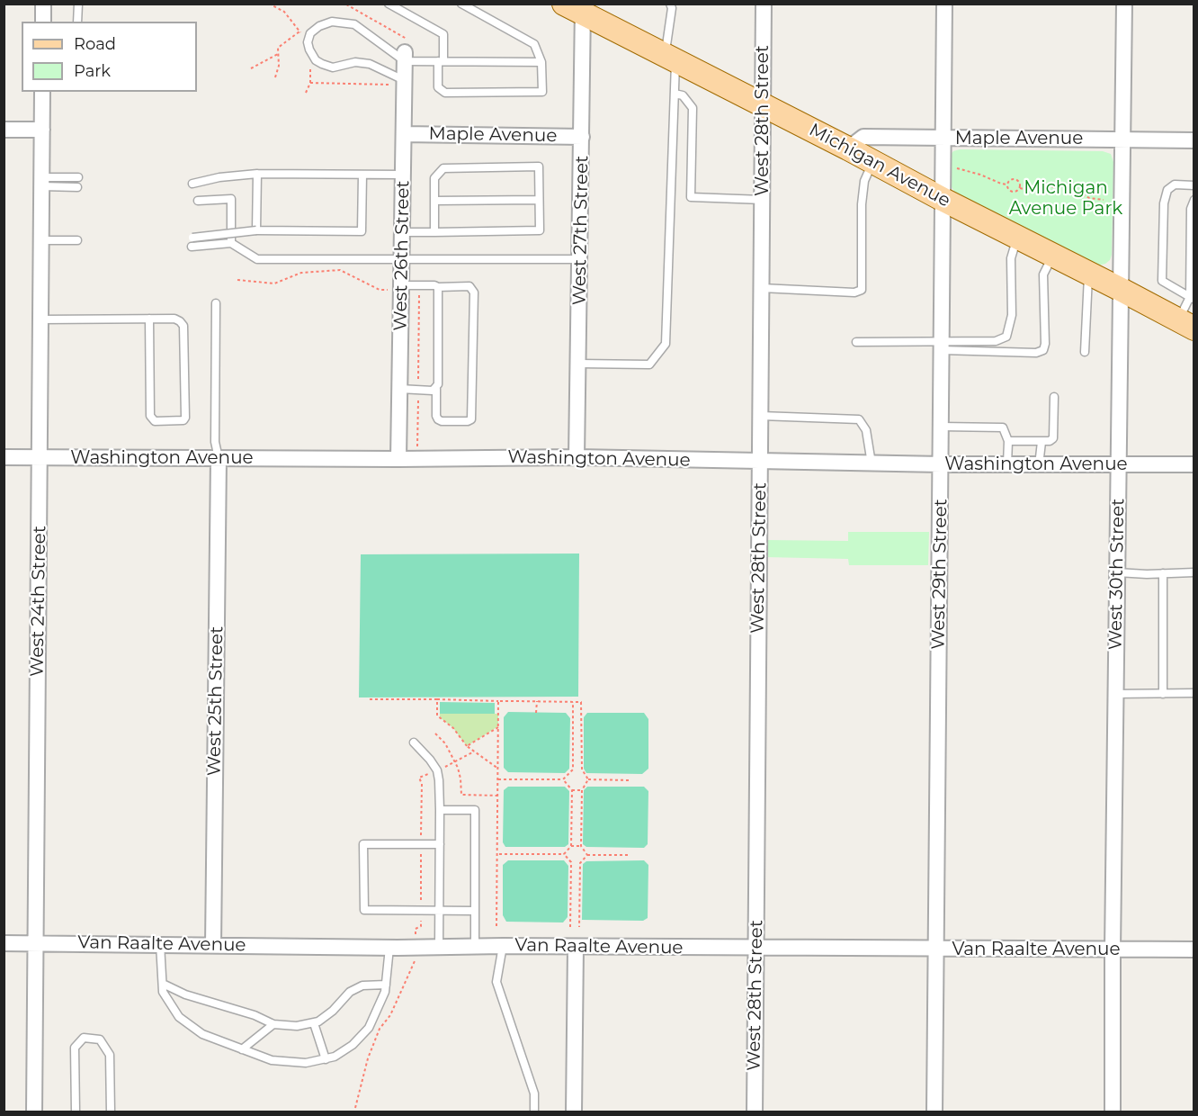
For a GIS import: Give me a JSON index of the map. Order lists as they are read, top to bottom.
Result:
{
  "streets": {
    "main road": ["Michigan Avenue"],
    "street": [
      "West 28th Street",
      "Maple Avenue",
      "West 27th Street",
      "West 26th Street",
      "Washington Avenue",
      "West 29th Street",
      "West 30th Street",
      "West 24th Street",
      "West 25th Street",
      "Van Raalte Avenue"
    ]
  },
  "crossings": [
    ["West 28th Street", "Michigan Avenue"],
    ["West 28th Street", "Washington Avenue"],
    ["West 28th Street", "Van Raalte Avenue"],
    ["Maple Avenue", "Michigan Avenue"],
    ["Maple Avenue", "West 27th Street"],
    ["Maple Avenue", "West 26th Street"],
    ["Maple Avenue", "West 29th Street"],
    ["Maple Avenue", "West 30th Street"],
    ["Michigan Avenue", "West 27th Street"],
    ["Michigan Avenue", "West 29th Street"],
    ["Michigan Avenue", "West 30th Street"],
    ["West 27th Street", "Washington Avenue"],
    ["West 26th Street", "Washington Avenue"],
    ["Washington Avenue", "West 29th Street"],
    ["Washington Avenue", "West 30th Street"],
    ["Washington Avenue", "West 24th Street"],
    ["Washington Avenue", "West 25th Street"],
    ["West 29th Street", "Van Raalte Avenue"],
    ["West 30th Street", "Van Raalte Avenue"],
    ["West 24th Street", "Van Raalte Avenue"],
    ["West 25th Street", "Van Raalte Avenue"]
  ],
  "parks": ["Michigan Avenue Park"],
  "legend": ["Road", "Park"]
}
